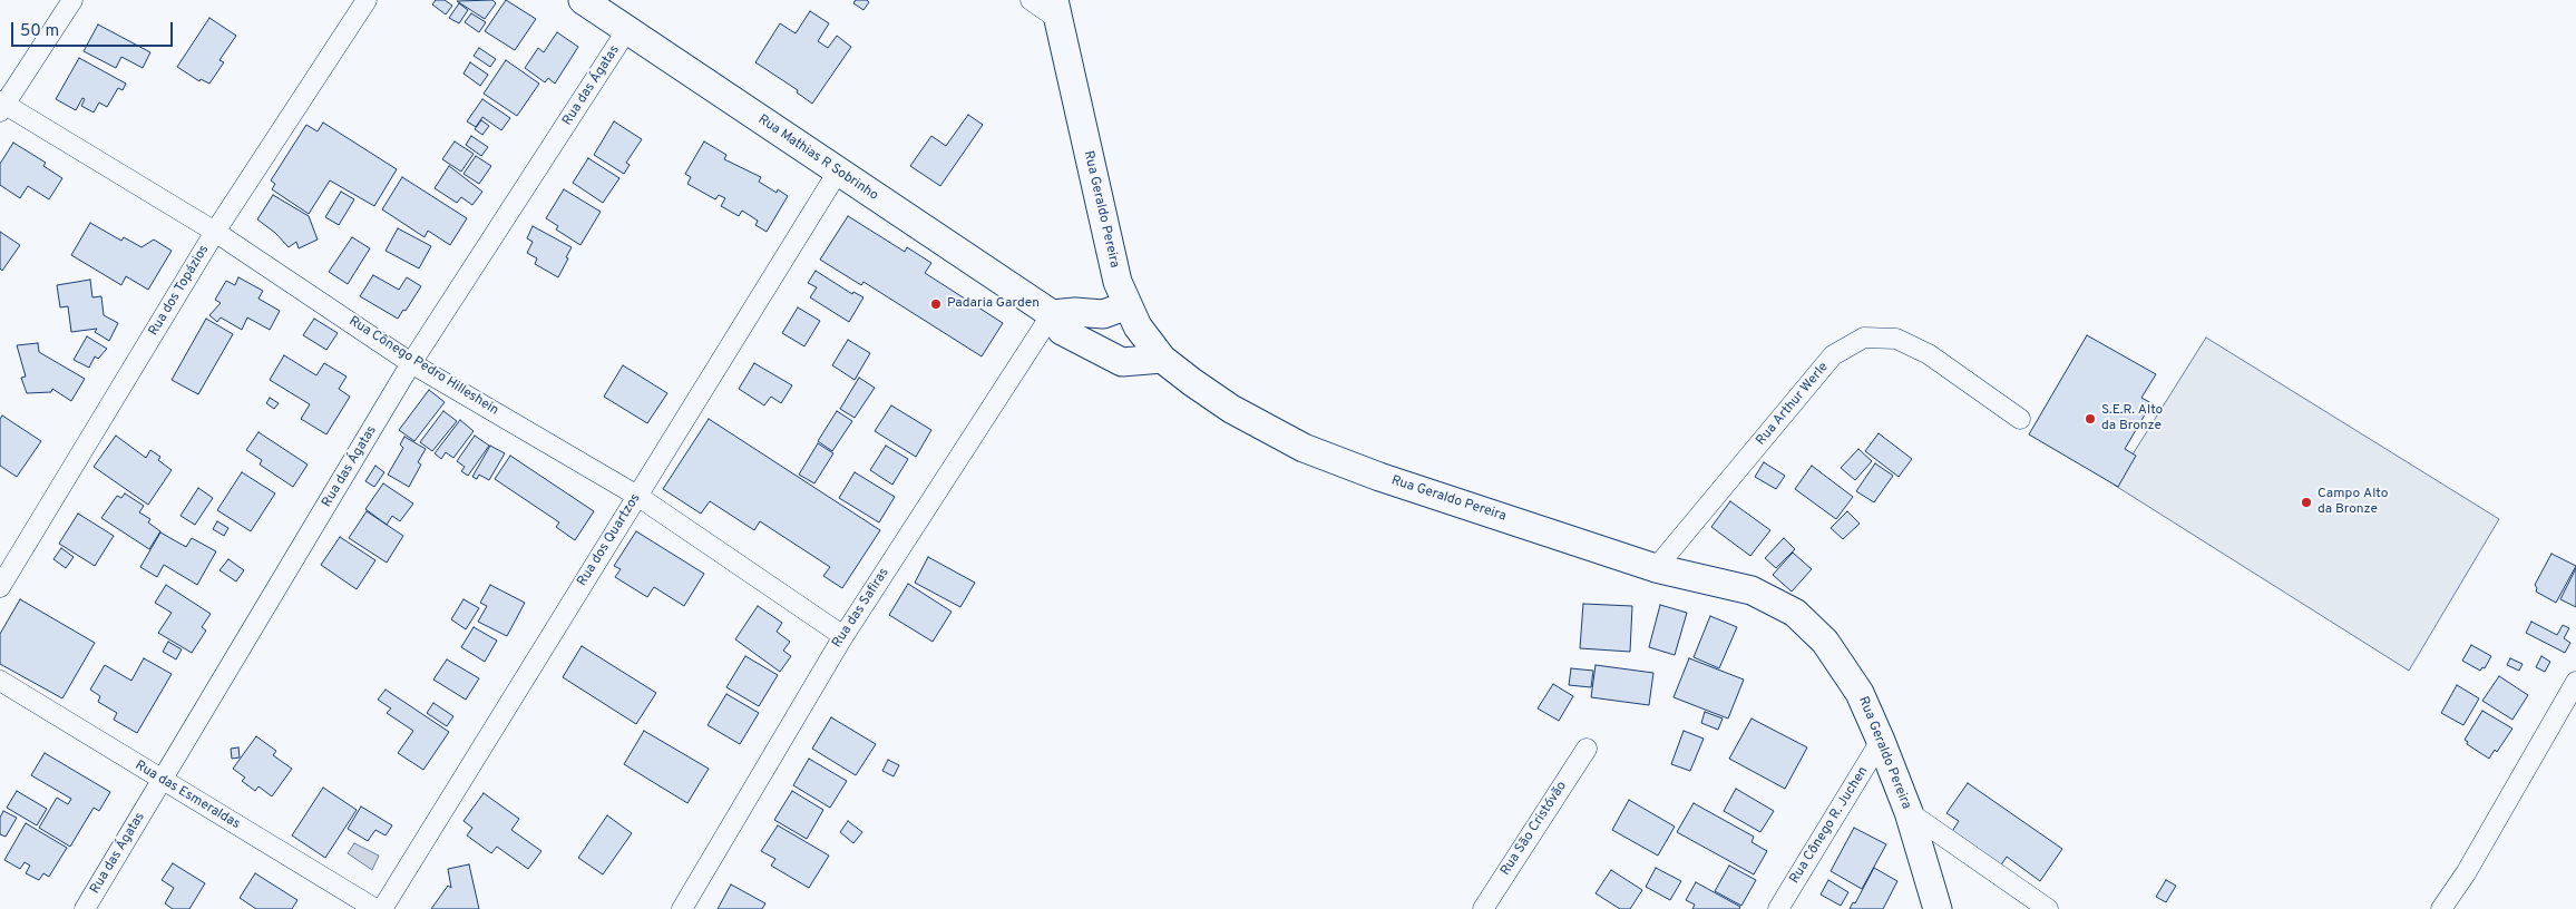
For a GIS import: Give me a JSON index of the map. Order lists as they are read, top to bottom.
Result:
{
  "streets": {
    "main road": ["Rua Mathias R Sobrinho", "Rua Geraldo Pereira"],
    "street": [
      "Rua das Ágatas",
      "Rua dos Topázios",
      "Rua Cônego Pedro Hilleshein",
      "Rua Arthur Werle",
      "Rua dos Quartzos",
      "Rua das Safiras",
      "Rua das Esmeraldas",
      "Rua Cônego R. Juchen",
      "Rua São Cristóvão"
    ]
  },
  "crossings": [
    ["Rua das Ágatas", "Rua Mathias R Sobrinho"],
    ["Rua das Ágatas", "Rua Cônego Pedro Hilleshein"],
    ["Rua das Ágatas", "Rua das Esmeraldas"],
    ["Rua Mathias R Sobrinho", "Rua Geraldo Pereira"],
    ["Rua Mathias R Sobrinho", "Rua dos Quartzos"],
    ["Rua Mathias R Sobrinho", "Rua das Safiras"],
    ["Rua Geraldo Pereira", "Rua Arthur Werle"],
    ["Rua Geraldo Pereira", "Rua Cônego R. Juchen"],
    ["Rua dos Topázios", "Rua Cônego Pedro Hilleshein"],
    ["Rua Cônego Pedro Hilleshein", "Rua dos Quartzos"],
    ["Rua Cônego Pedro Hilleshein", "Rua das Safiras"]
  ],
  "places": ["Padaria Garden", "S.E.R. Alto da Bronze", "Campo Alto da Bronze"],
  "scale_bar": "50 m"
}
